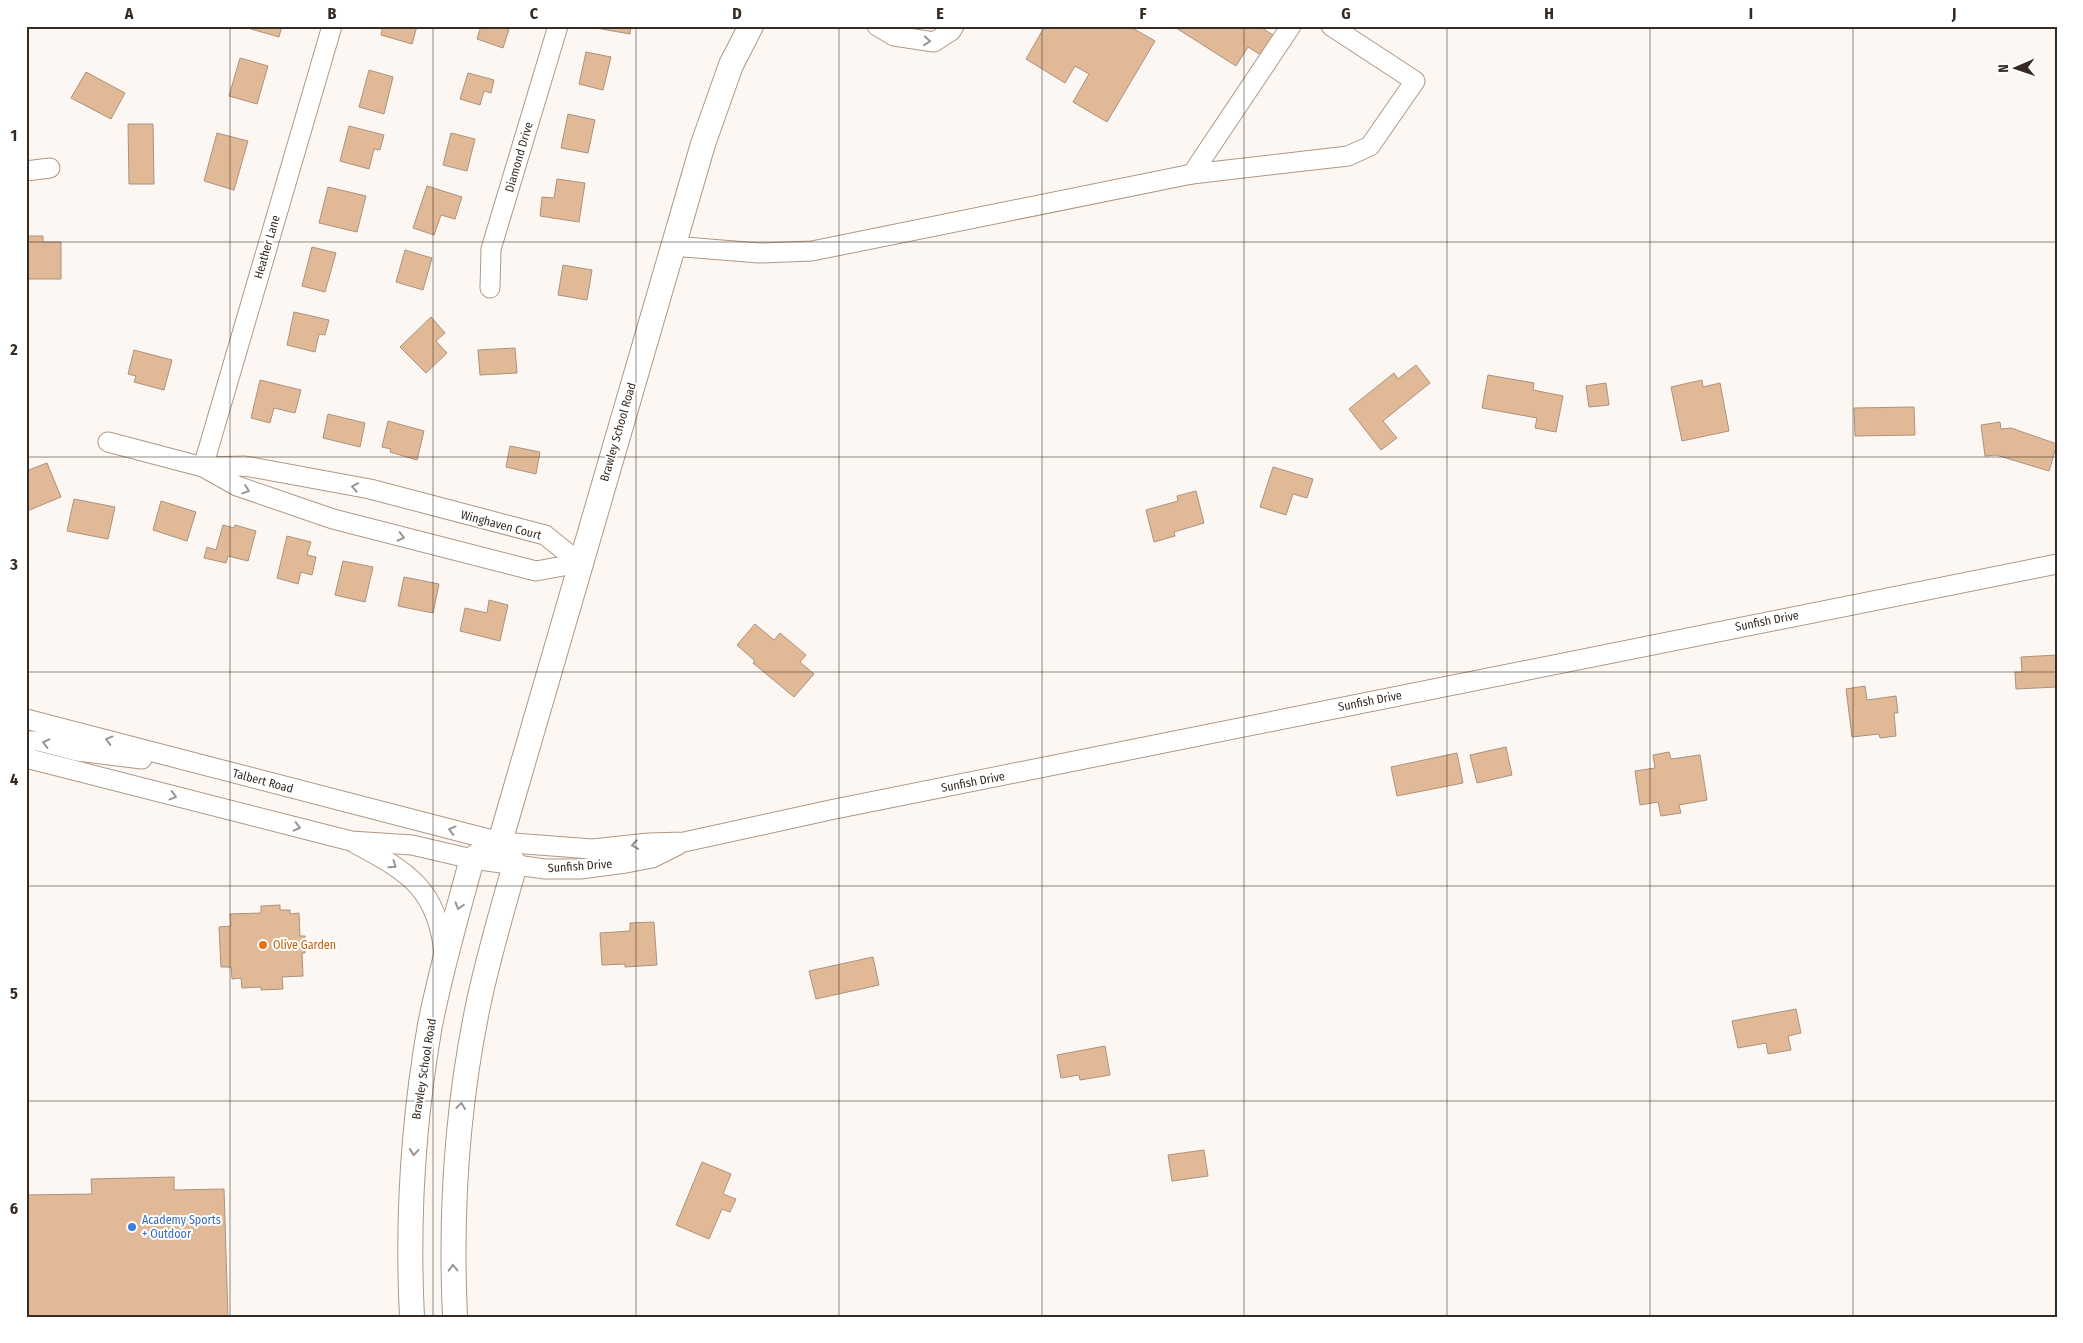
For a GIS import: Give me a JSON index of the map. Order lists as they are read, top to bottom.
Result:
{
  "streets": {
    "main road": ["Brawley School Road"],
    "street": [
      "Diamond Drive",
      "Heather Lane",
      "Winghaven Court",
      "Sunfish Drive",
      "Talbert Road"
    ]
  },
  "crossings": [
    ["Heather Lane", "Winghaven Court"],
    ["Brawley School Road", "Winghaven Court"],
    ["Brawley School Road", "Sunfish Drive"],
    ["Brawley School Road", "Talbert Road"],
    ["Sunfish Drive", "Talbert Road"]
  ],
  "places": ["Olive Garden", "Academy Sports + Outdoor"],
  "north": "left",
  "grid": {
    "columns": [
      "A",
      "B",
      "C",
      "D",
      "E",
      "F",
      "G",
      "H",
      "I",
      "J"
    ],
    "rows": [
      "1",
      "2",
      "3",
      "4",
      "5",
      "6"
    ]
  }
}
